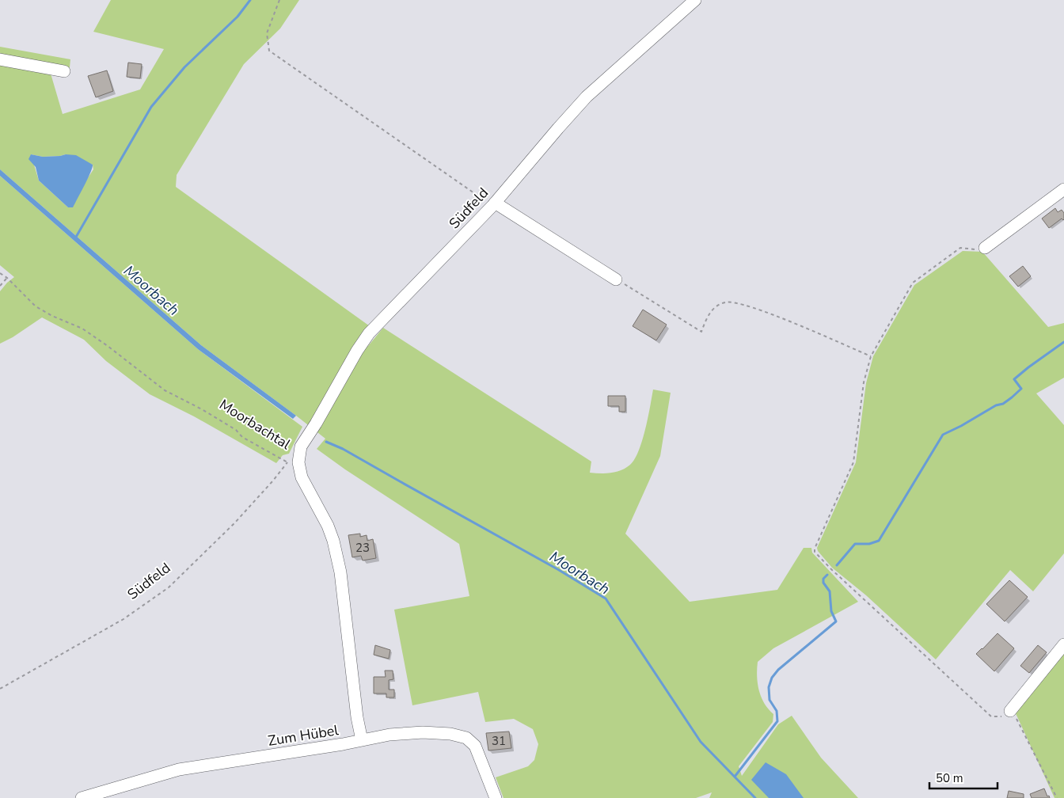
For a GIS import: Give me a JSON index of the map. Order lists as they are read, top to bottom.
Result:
{
  "streets": {
    "street": ["Südfeld", "Moorbachtal", "Zum Hübel"]
  },
  "crossings": [
    ["Südfeld", "Moorbachtal"],
    ["Moorbachtal", "Zum Hübel"]
  ],
  "water": ["Moorbach"],
  "house_numbers": ["23", "31"],
  "scale_bar": "50 m"
}
